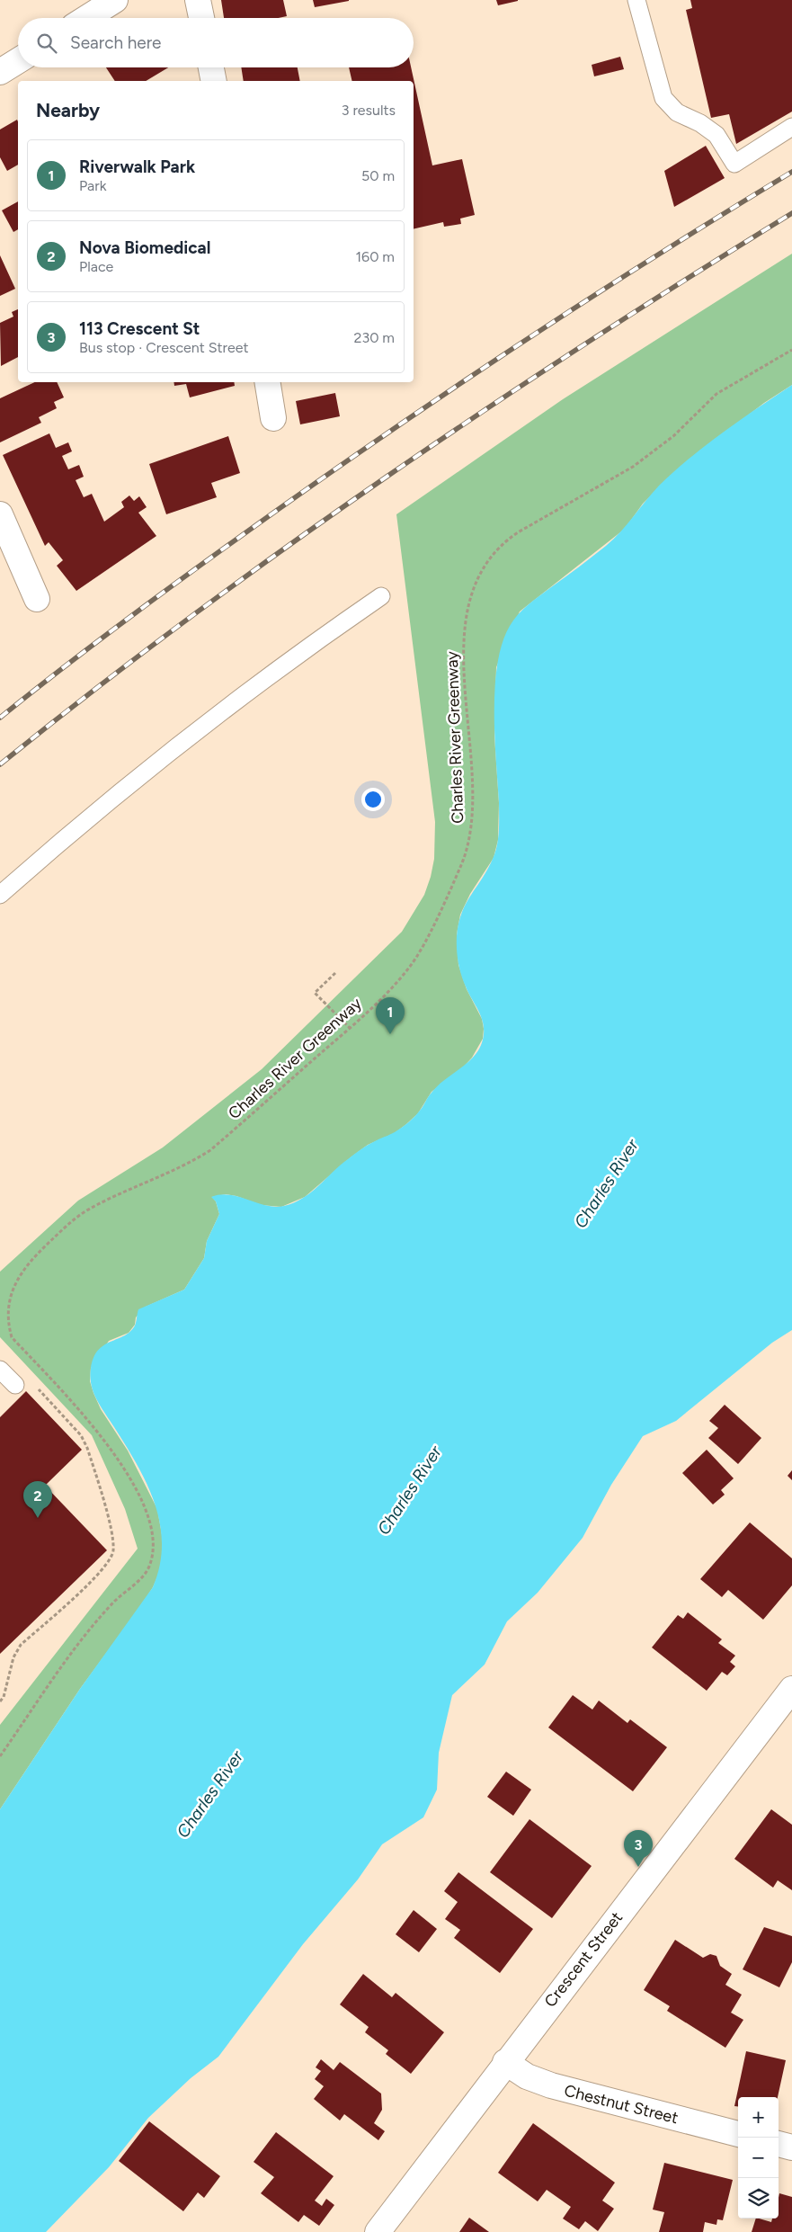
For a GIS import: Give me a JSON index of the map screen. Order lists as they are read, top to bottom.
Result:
{
  "streets": {
    "street": ["Crescent Street", "Chestnut Street"],
    "path": ["Charles River Greenway"]
  },
  "crossings": [
    ["Crescent Street", "Chestnut Street"]
  ],
  "water": ["Charles River"],
  "page": {
    "search": "Search here",
    "heading": ["Nearby", "3 results"],
    "list": [
      {
        "mark": "1",
        "name": "Riverwalk Park",
        "note": "Park",
        "value": "50 m"
      },
      {
        "mark": "2",
        "name": "Nova Biomedical",
        "note": "Place",
        "value": "160 m"
      },
      {
        "mark": "3",
        "name": "113 Crescent St",
        "note": "Bus stop · Crescent Street",
        "value": "230 m"
      }
    ],
    "pins": ["1", "2", "3"],
    "map_buttons": ["+", "−"]
  }
}
